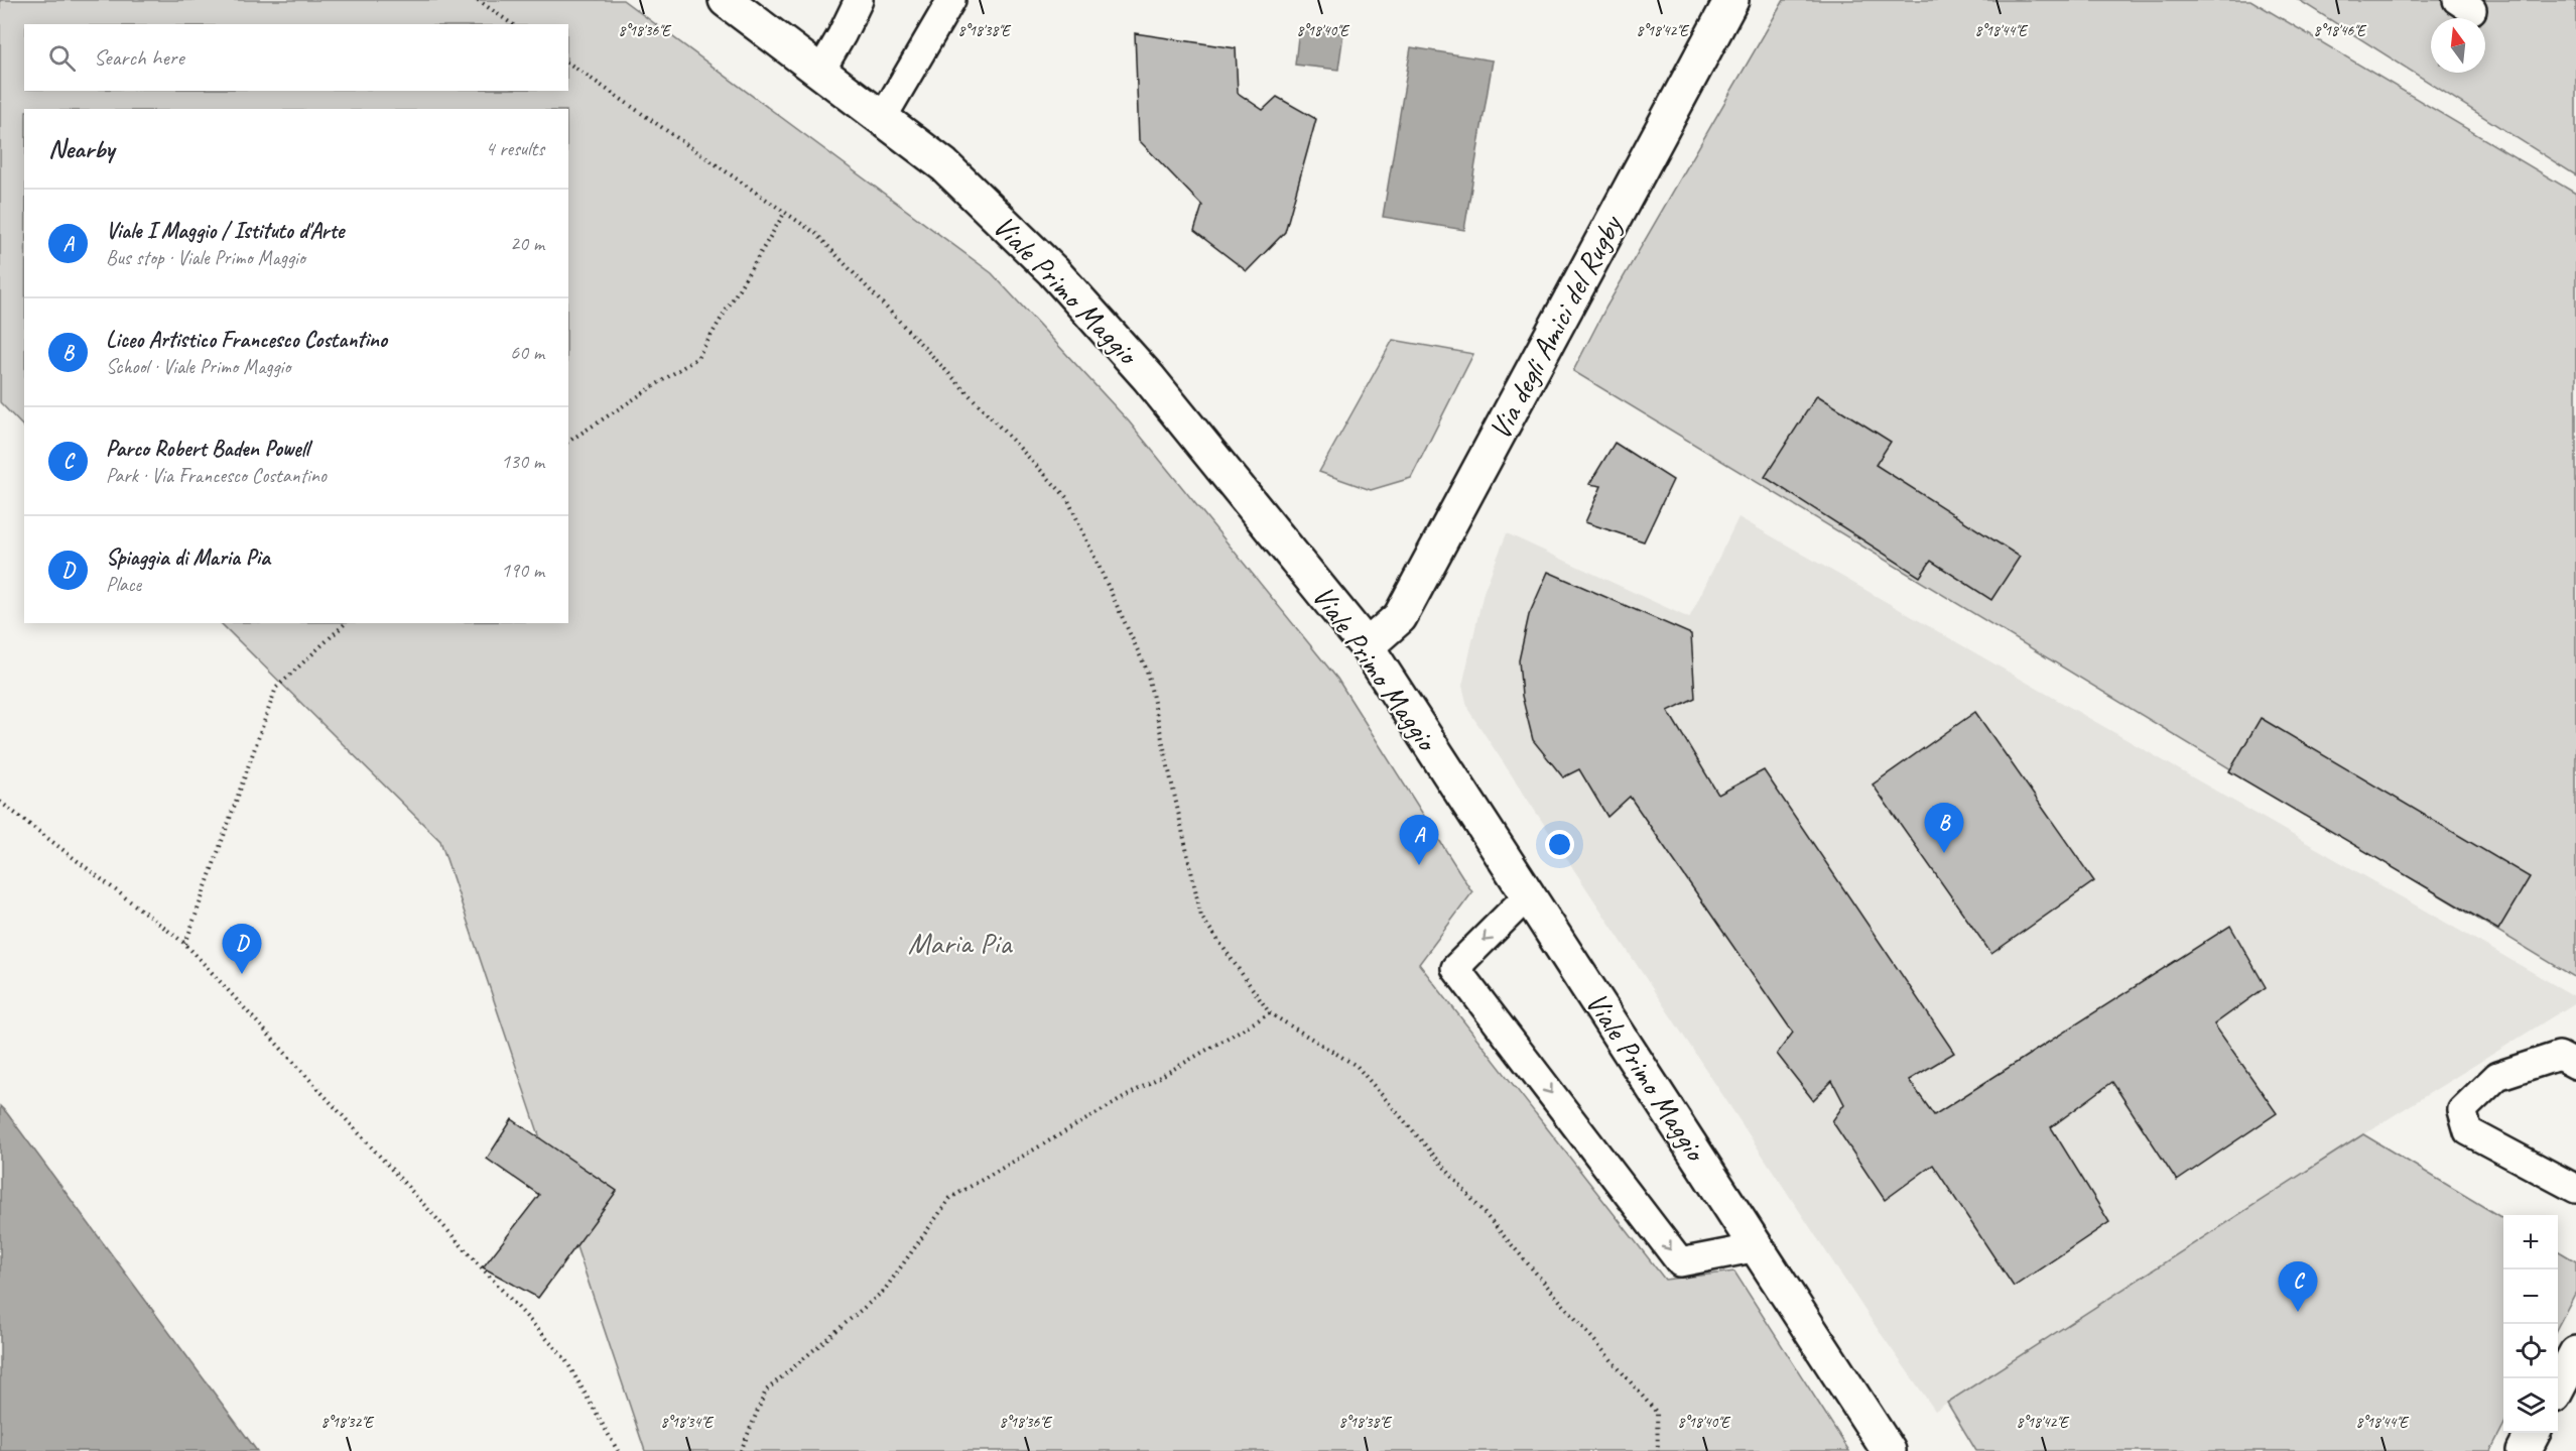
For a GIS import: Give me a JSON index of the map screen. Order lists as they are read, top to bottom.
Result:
{
  "streets": {
    "street": ["Viale Primo Maggio", "Via degli Amici del Rugby"]
  },
  "crossings": [
    ["Viale Primo Maggio", "Via degli Amici del Rugby"]
  ],
  "parks": ["Maria Pia"],
  "north": "top",
  "page": {
    "search": "Search here",
    "heading": ["Nearby", "4 results"],
    "list": [
      {
        "mark": "A",
        "name": "Viale I Maggio / Istituto d'Arte",
        "note": "Bus stop · Viale Primo Maggio",
        "value": "20 m"
      },
      {
        "mark": "B",
        "name": "Liceo Artistico Francesco Costantino",
        "note": "School · Viale Primo Maggio",
        "value": "60 m"
      },
      {
        "mark": "C",
        "name": "Parco Robert Baden Powell",
        "note": "Park · Via Francesco Costantino",
        "value": "130 m"
      },
      {
        "mark": "D",
        "name": "Spiaggia di Maria Pia",
        "note": "Place",
        "value": "190 m"
      }
    ],
    "pins": [
      "B",
      "A",
      "D",
      "C"
    ],
    "map_buttons": ["+", "−"]
  },
  "coordinates": [
    "8°18'36\"E",
    "8°18'38\"E",
    "8°18'40\"E",
    "8°18'42\"E",
    "8°18'44\"E",
    "8°18'46\"E",
    "8°18'32\"E",
    "8°18'34\"E"
  ]
}
